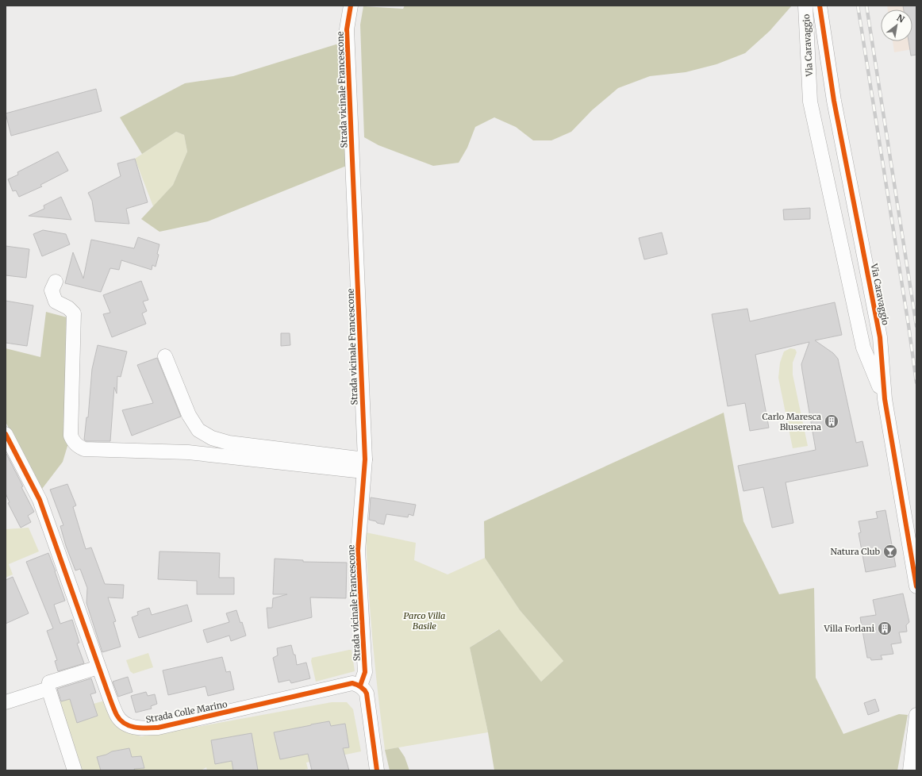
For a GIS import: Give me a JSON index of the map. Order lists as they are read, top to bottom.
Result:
{
  "streets": {
    "street": ["Via Caravaggio", "Strada vicinale Francescone", "Strada Colle Marino"]
  },
  "crossings": [
    ["Strada vicinale Francescone", "Strada Colle Marino"]
  ],
  "parks": ["Parco Villa Basile"],
  "places": {
    "building": ["Carlo Maresca Bluserena", "Villa Forlani"],
    "bar": ["Natura Club"]
  },
  "north": "top right"
}
